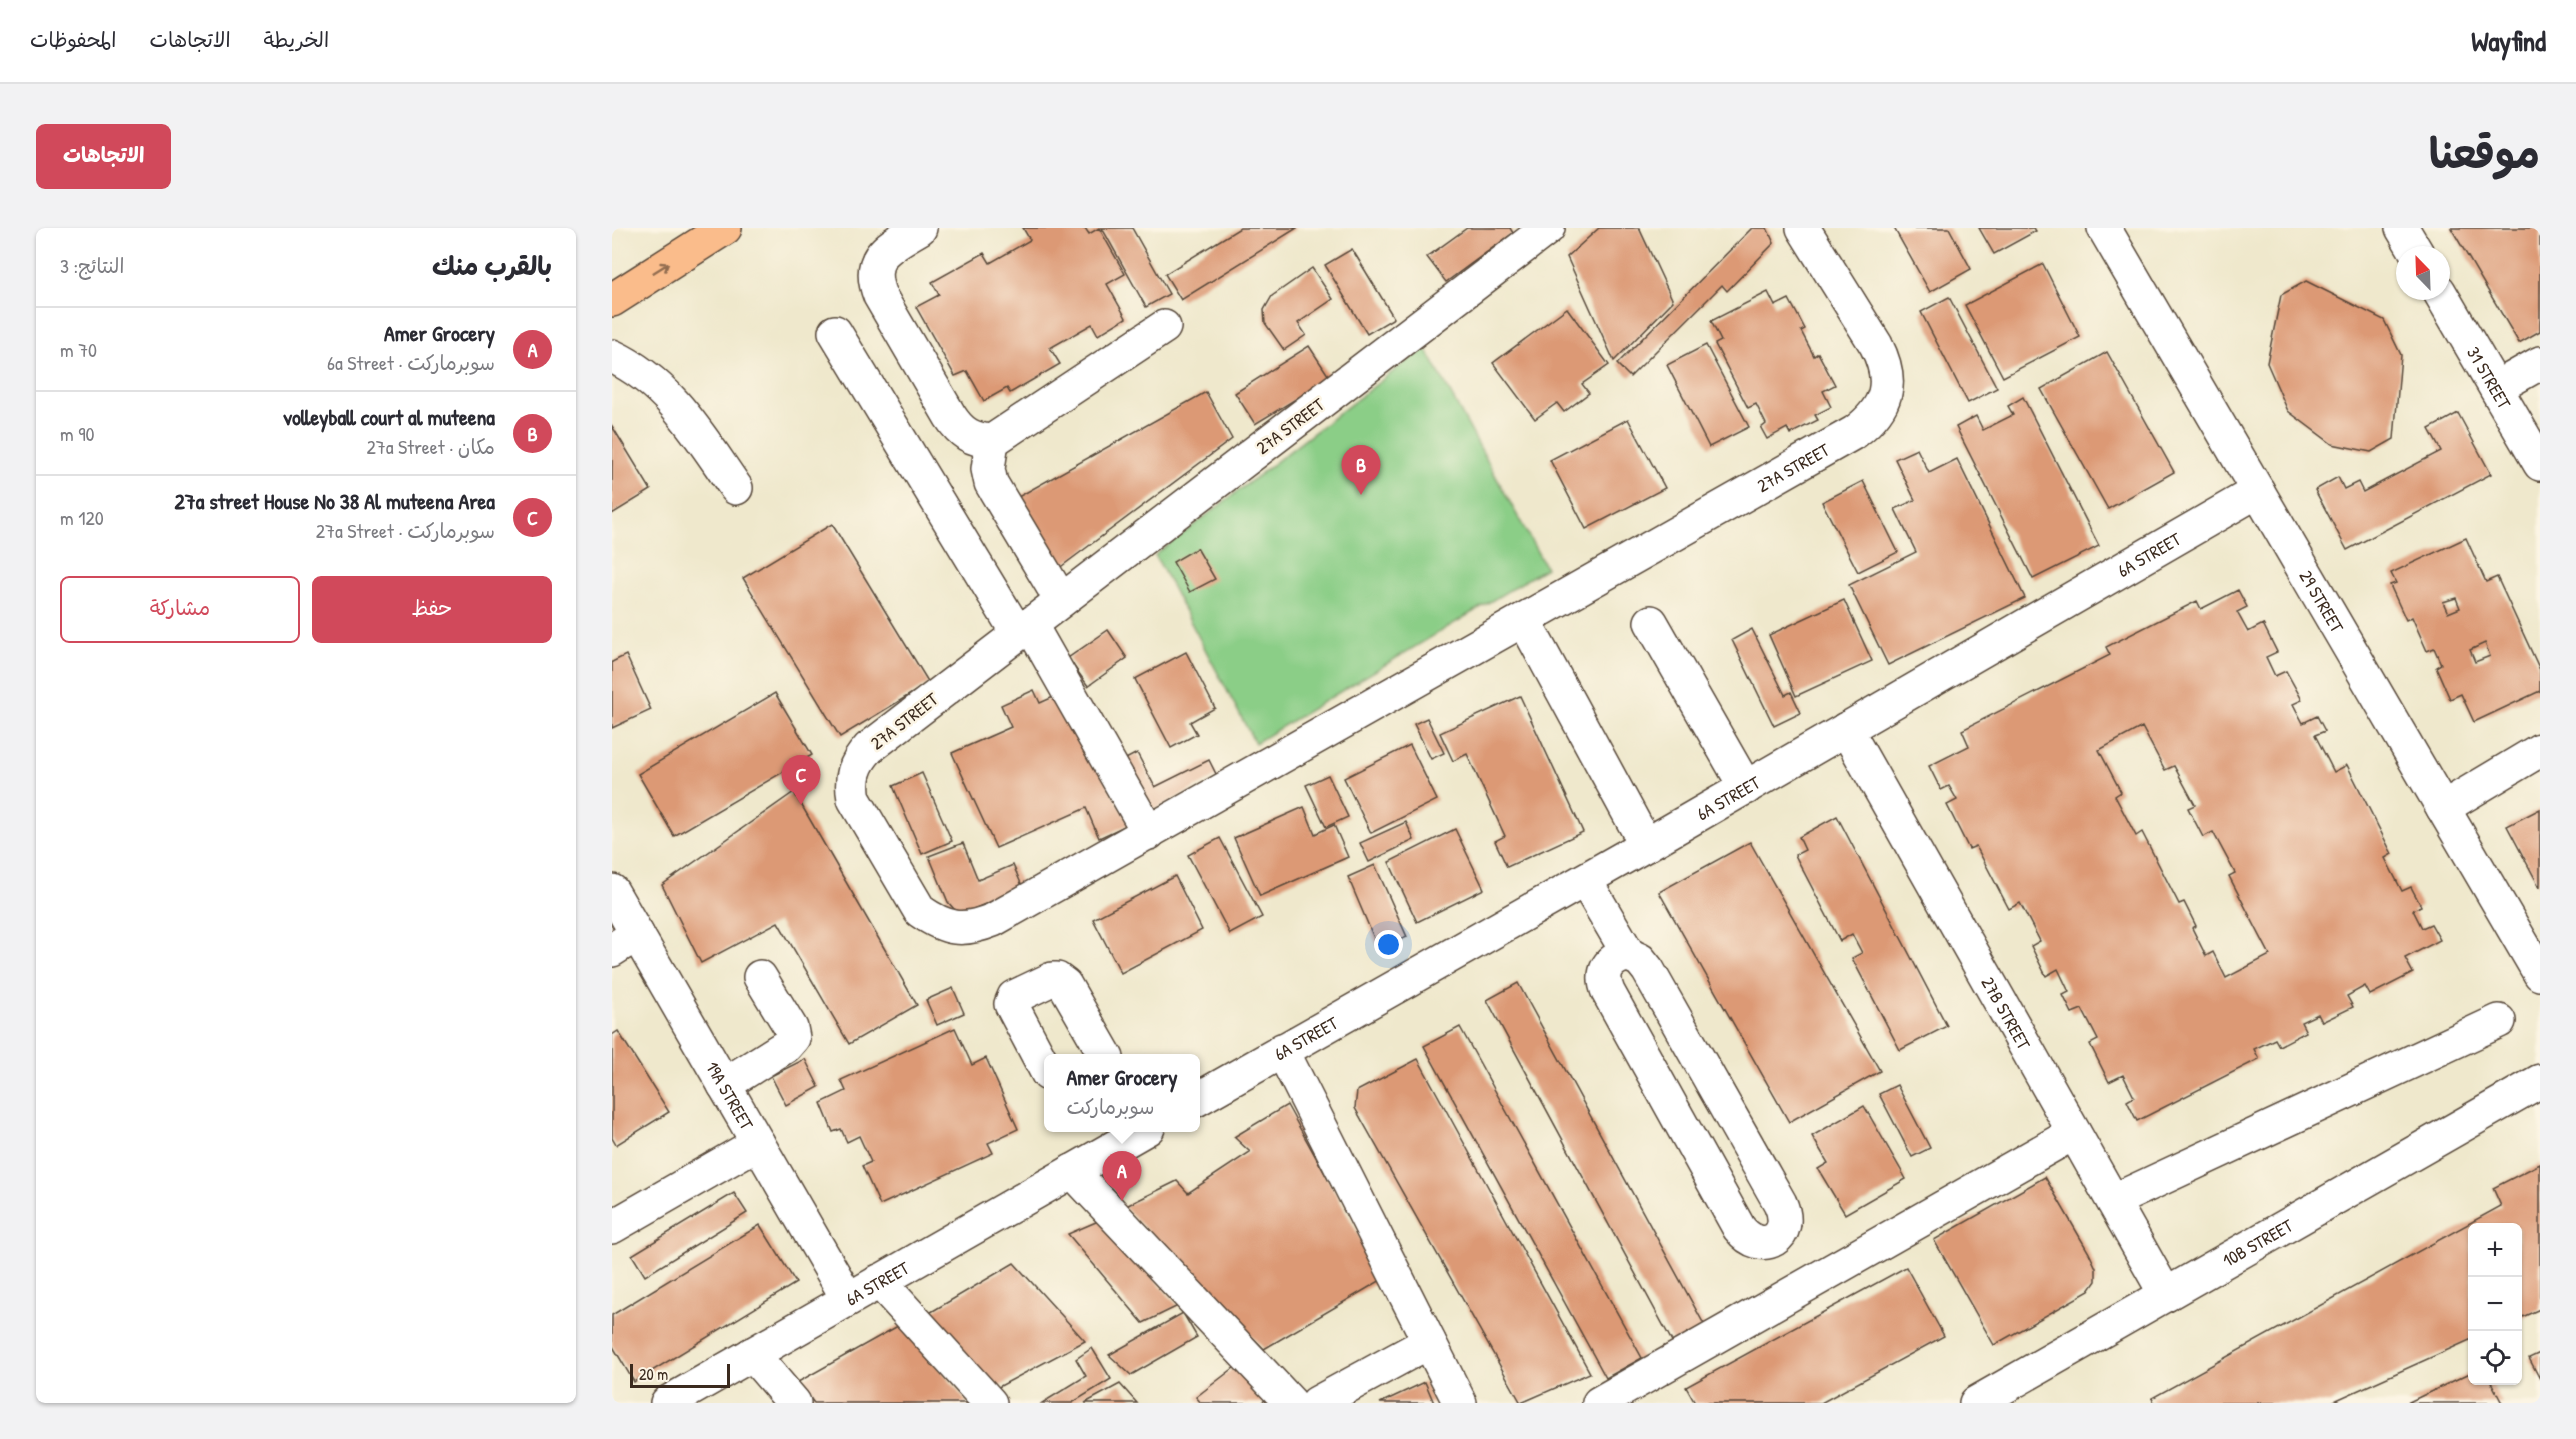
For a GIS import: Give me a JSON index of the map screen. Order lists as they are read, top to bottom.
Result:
{
  "streets": {
    "street": [
      "31 STREET",
      "27A STREET",
      "6A STREET",
      "29 STREET",
      "27B STREET",
      "19A STREET",
      "10B STREET"
    ]
  },
  "crossings": [
    ["6A STREET", "29 STREET"],
    ["6A STREET", "27B STREET"],
    ["6A STREET", "19A STREET"],
    ["27B STREET", "10B STREET"]
  ],
  "scale_bar": "20 m",
  "north": "top left",
  "page": {
    "header": "Wayfind",
    "nav": ["الخريطة", "الاتجاهات", "المحفوظات"],
    "title": "موقعنا",
    "buttons": [
      "الاتجاهات",
      ["حفظ", "مشاركة"]
    ],
    "heading": ["بالقرب منك", "النتائج: 3"],
    "list": [
      {
        "mark": "A",
        "name": "Amer Grocery",
        "note": "سوبرماركت · 6a Street",
        "value": "70 m"
      },
      {
        "mark": "B",
        "name": "volleyball court al muteena",
        "note": "مكان · 27a Street",
        "value": "90 m"
      },
      {
        "mark": "C",
        "name": "27a street House No 38 Al muteena Area",
        "note": "سوبرماركت · 27a Street",
        "value": "120 m"
      }
    ],
    "pins": ["B", "C", "A"],
    "popup": ["Amer Grocery", "سوبرماركت"],
    "map_buttons": ["+", "−"],
    "scale": "20 m"
  }
}
